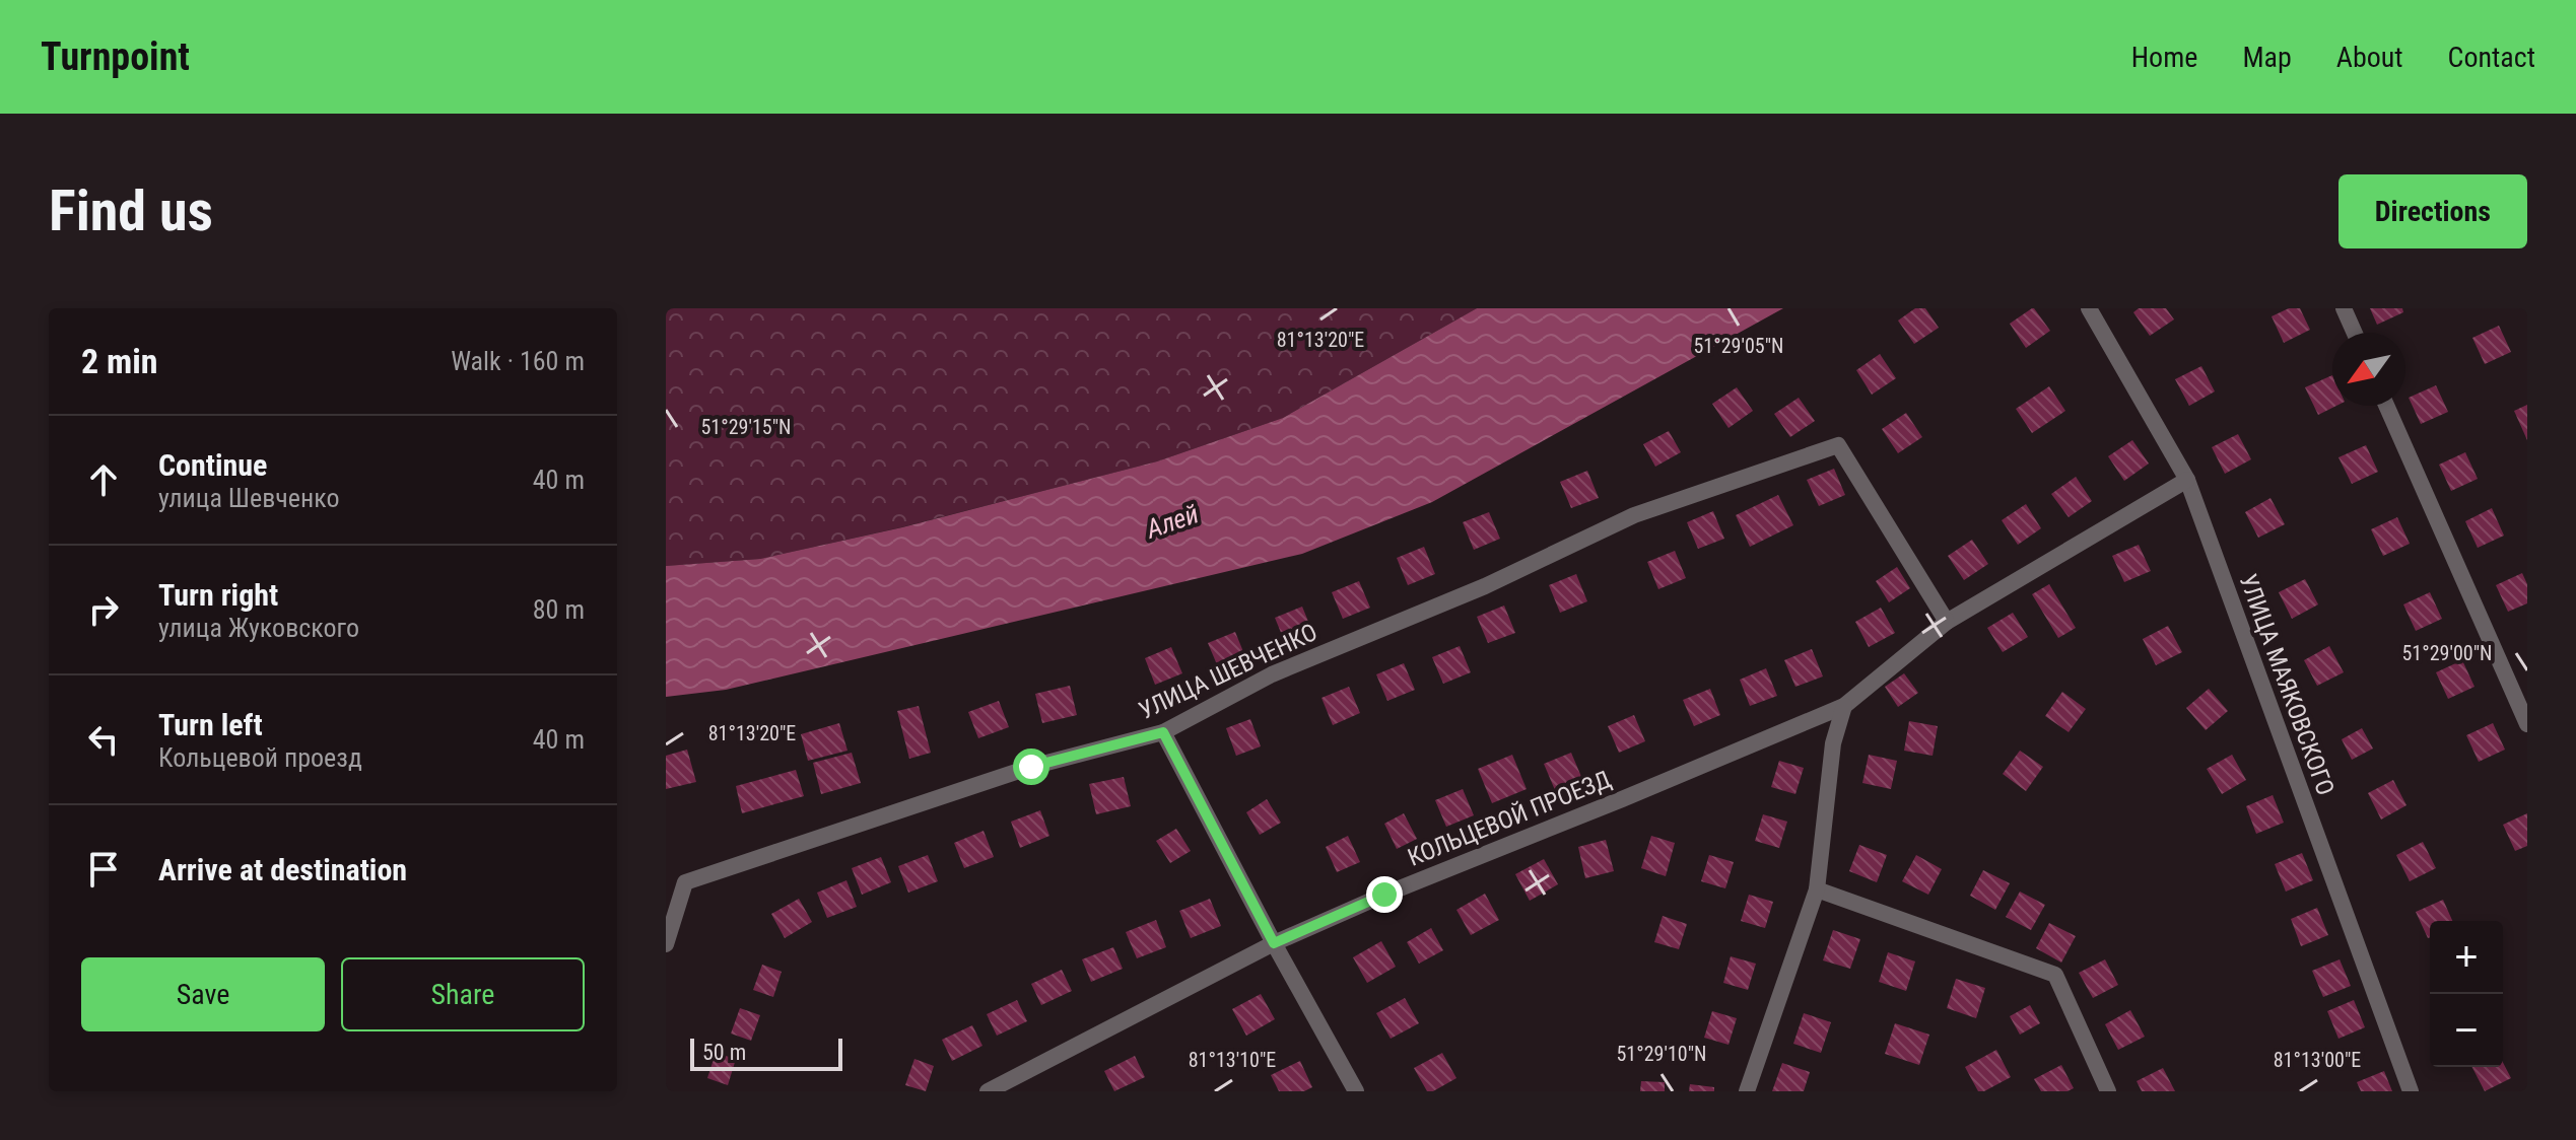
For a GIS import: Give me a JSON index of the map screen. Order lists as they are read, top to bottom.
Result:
{
  "streets": {
    "street": ["УЛИЦА ШЕВЧЕНКО", "УЛИЦА МАЯКОВСКОГО", "КОЛЬЦЕВОЙ ПРОЕЗД"]
  },
  "crossings": [
    ["УЛИЦА ШЕВЧЕНКО", "КОЛЬЦЕВОЙ ПРОЕЗД"],
    ["УЛИЦА МАЯКОВСКОГО", "КОЛЬЦЕВОЙ ПРОЕЗД"]
  ],
  "water": ["Алей"],
  "scale_bar": "50 m",
  "north": "bottom left",
  "page": {
    "header": "Turnpoint",
    "nav": [
      "Home",
      "Map",
      "About",
      "Contact"
    ],
    "buttons": [
      "Directions",
      ["Save", "Share"]
    ],
    "title": "Find us",
    "heading": ["2 min", "Walk · 160 m"],
    "list": [
      ["Continue", "улица Шевченко", "40 m"],
      ["Turn right", "улица Жуковского", "80 m"],
      ["Turn left", "Кольцевой проезд", "40 m"],
      "Arrive at destination"
    ],
    "map_buttons": ["+", "−"],
    "scale": "50 m"
  },
  "coordinates": [
    "81°13'20\"E",
    "51°29'05\"N",
    "51°29'15\"N",
    "51°29'00\"N",
    "51°29'10\"N",
    "81°13'10\"E",
    "81°13'00\"E"
  ]
}
